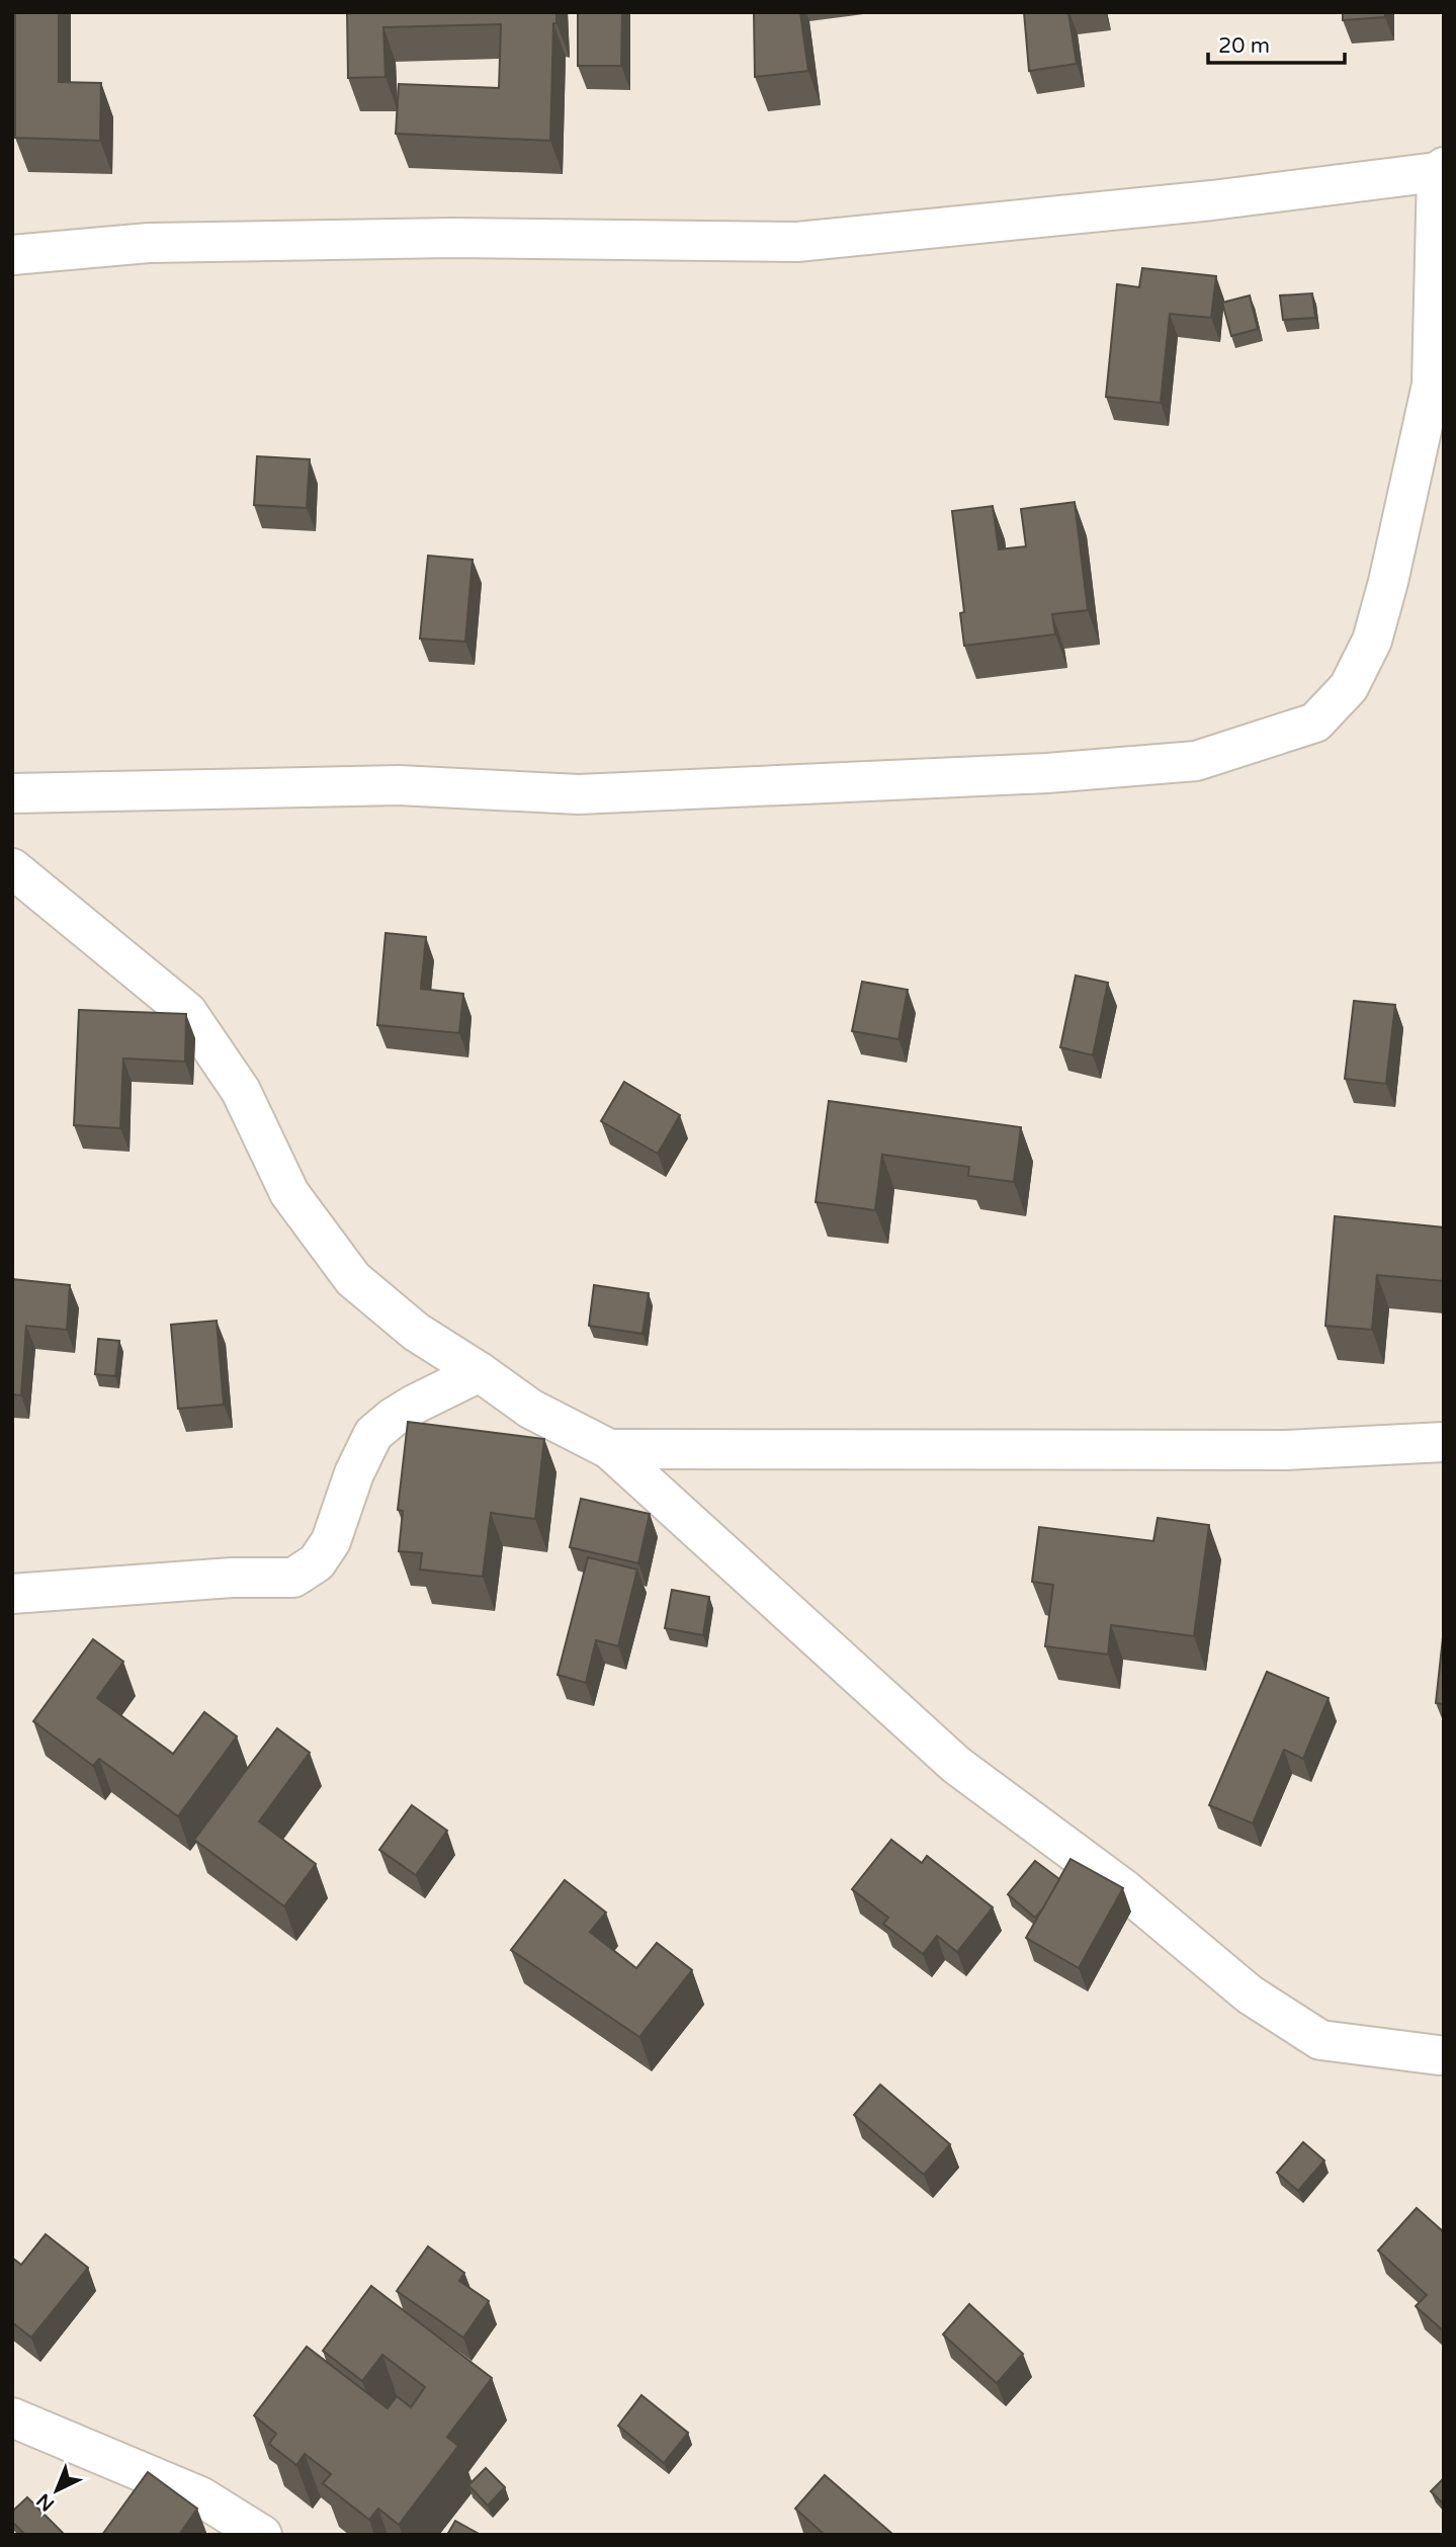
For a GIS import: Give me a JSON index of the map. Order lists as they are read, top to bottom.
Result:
{
  "scale_bar": "20 m",
  "north": "bottom left"
}
